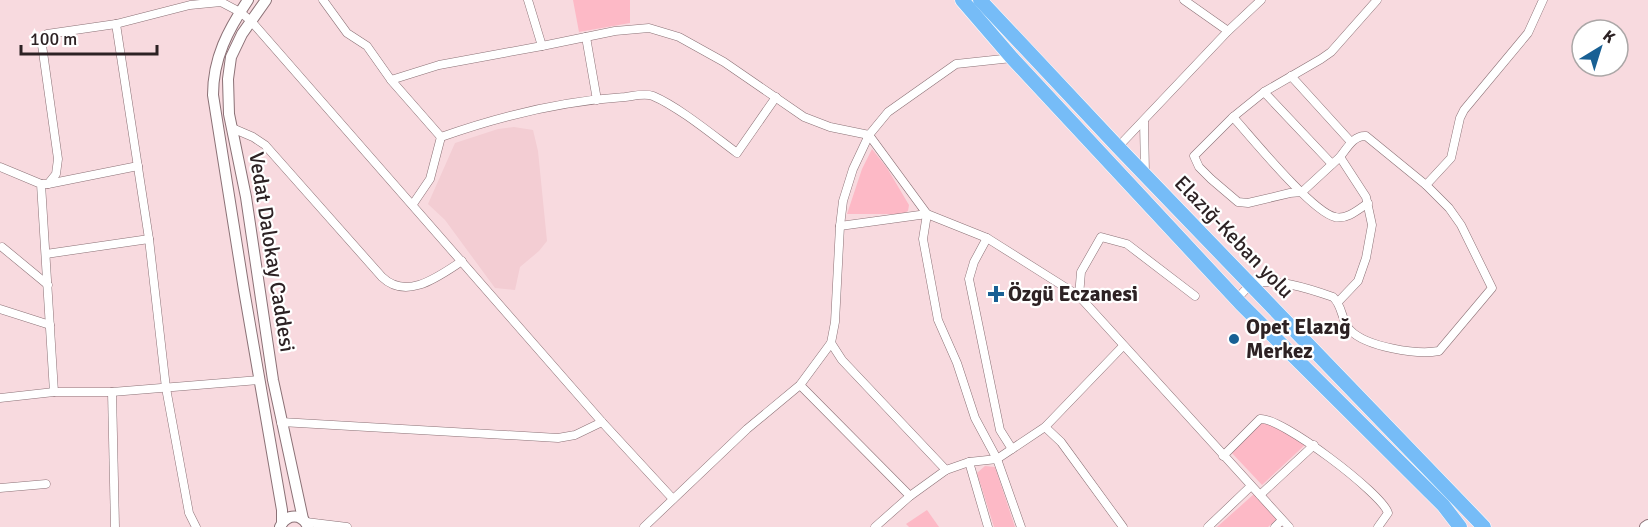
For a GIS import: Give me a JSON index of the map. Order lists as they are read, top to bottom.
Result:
{
  "streets": {
    "highway": ["Elazığ-Keban yolu"],
    "main road": ["Vedat Dalokay Caddesi"]
  },
  "places": {
    "health": ["Özgü Eczanesi"],
    "other": ["Opet Elazığ Merkez"]
  },
  "scale_bar": "100 m",
  "north": "top right"
}
